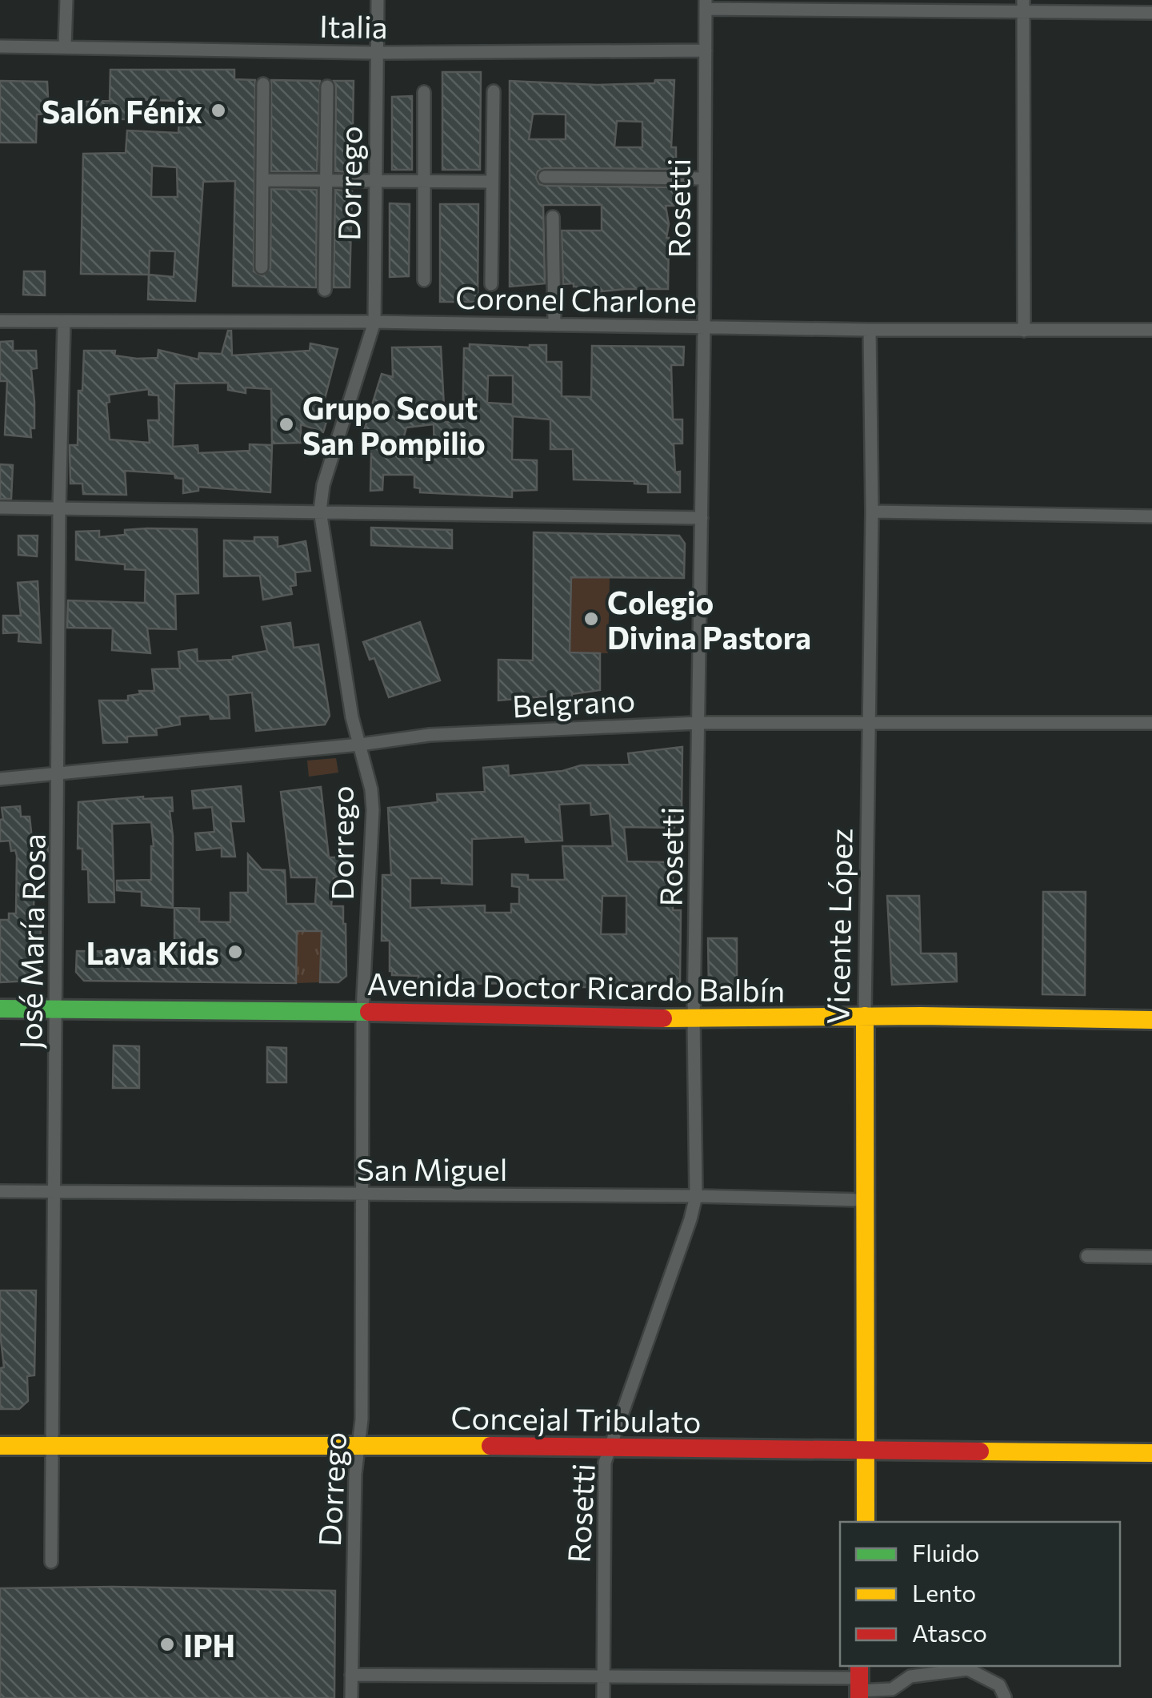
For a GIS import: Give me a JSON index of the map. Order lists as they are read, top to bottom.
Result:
{
  "streets": {
    "street": [
      "Italia",
      "Dorrego",
      "Rosetti",
      "Coronel Charlone",
      "Belgrano",
      "Vicente López",
      "José María Rosa",
      "Avenida Doctor Ricardo Balbín",
      "San Miguel",
      "Concejal Tribulato"
    ]
  },
  "crossings": [
    ["Italia", "Dorrego"],
    ["Italia", "Rosetti"],
    ["Dorrego", "Coronel Charlone"],
    ["Dorrego", "Belgrano"],
    ["Dorrego", "Avenida Doctor Ricardo Balbín"],
    ["Dorrego", "San Miguel"],
    ["Dorrego", "Concejal Tribulato"],
    ["Rosetti", "Coronel Charlone"],
    ["Rosetti", "Belgrano"],
    ["Rosetti", "Avenida Doctor Ricardo Balbín"],
    ["Rosetti", "San Miguel"],
    ["Rosetti", "Concejal Tribulato"],
    ["Coronel Charlone", "Vicente López"],
    ["Coronel Charlone", "José María Rosa"],
    ["Belgrano", "Vicente López"],
    ["Belgrano", "José María Rosa"],
    ["Vicente López", "Avenida Doctor Ricardo Balbín"],
    ["Vicente López", "San Miguel"],
    ["Vicente López", "Concejal Tribulato"],
    ["José María Rosa", "Avenida Doctor Ricardo Balbín"],
    ["José María Rosa", "San Miguel"],
    ["José María Rosa", "Concejal Tribulato"]
  ],
  "places": [
    "Salón Fénix",
    "Grupo Scout San Pompilio",
    "Colegio Divina Pastora",
    "Lava Kids",
    "IPH"
  ],
  "legend": ["Fluido", "Lento", "Atasco"]
}
